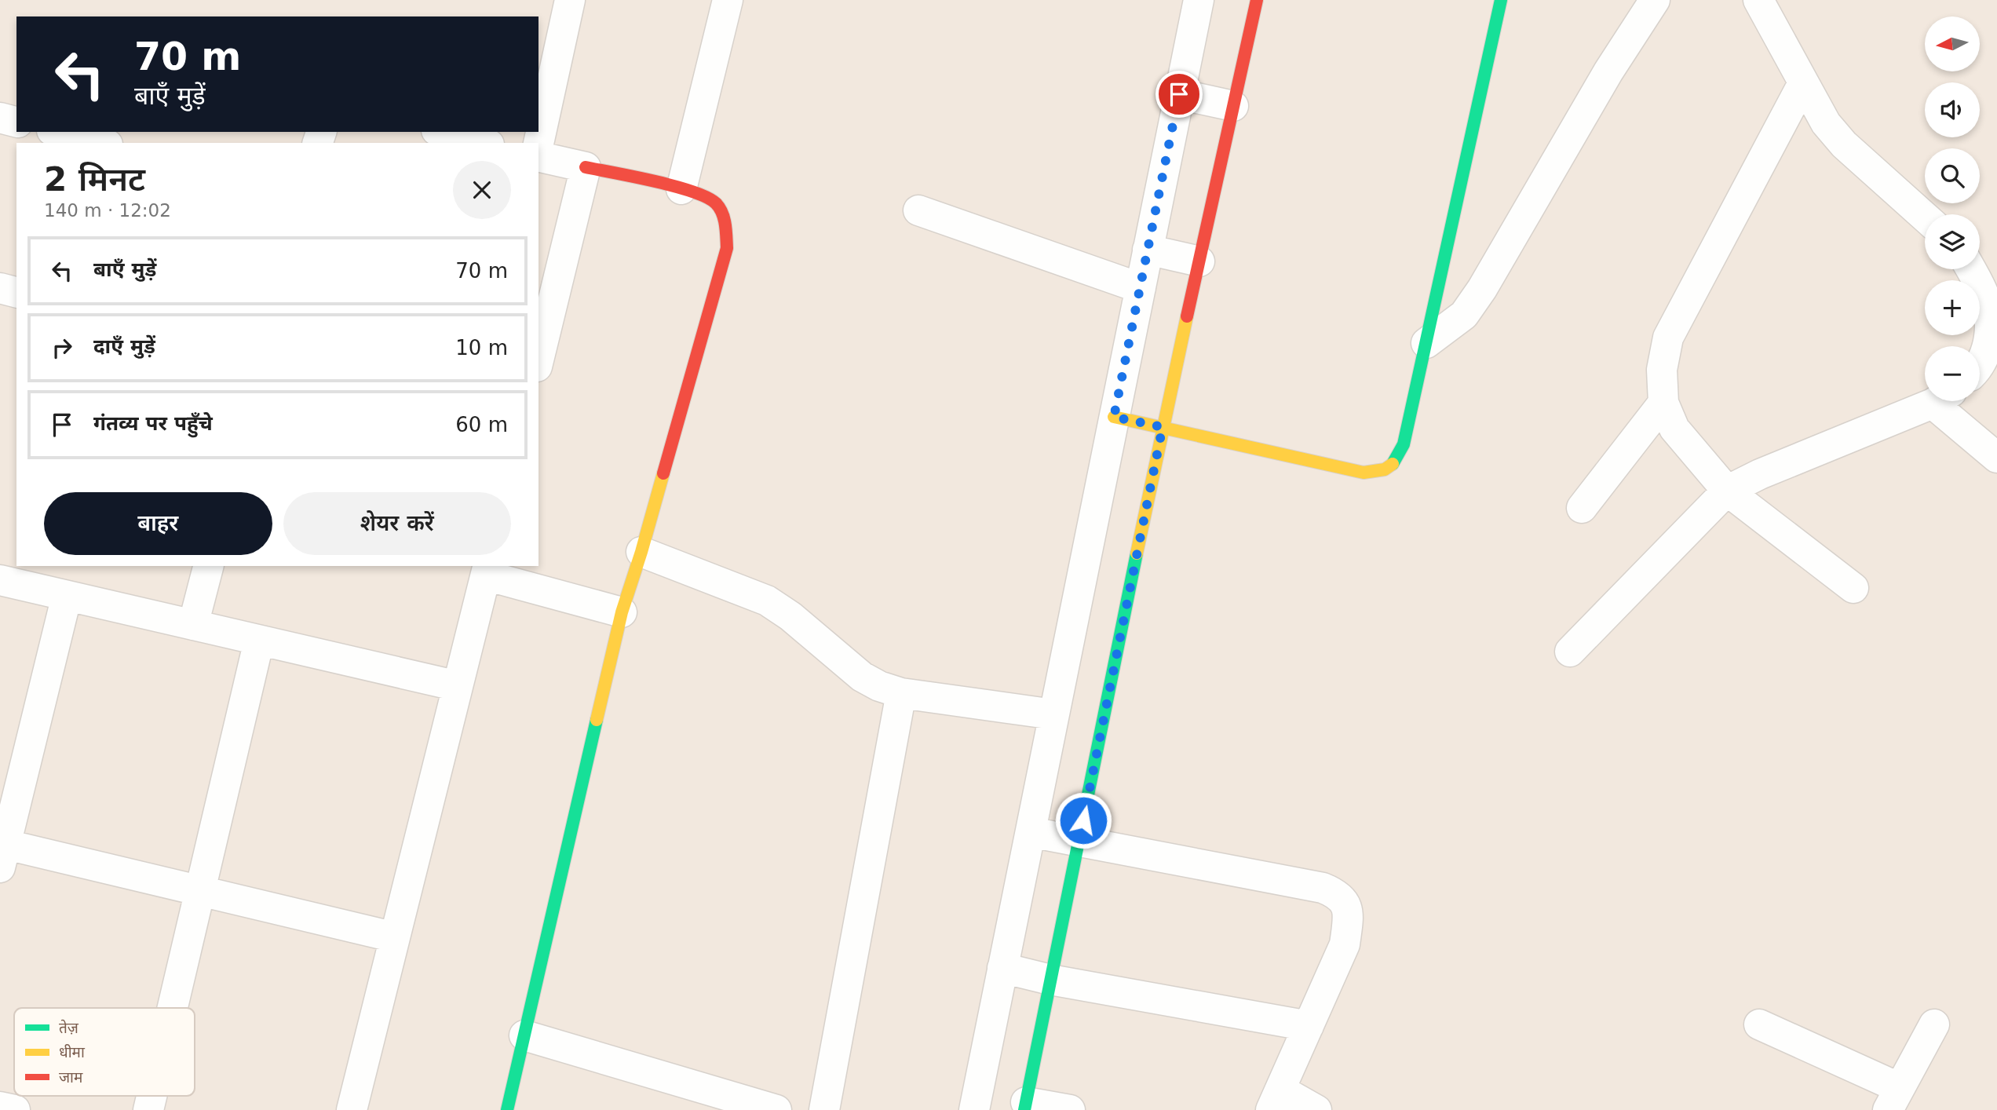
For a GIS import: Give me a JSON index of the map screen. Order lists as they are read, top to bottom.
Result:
{
  "legend": ["तेज़", "धीमा", "जाम"],
  "north": "left",
  "page": {
    "map_buttons": ["+", "−"],
    "turn": ["70 m", "बाएँ मुड़ें"],
    "heading": ["2 मिनट", "140 m · 12:02"],
    "list": [
      {
        "name": "बाएँ मुड़ें",
        "value": "70 m"
      },
      {
        "name": "दाएँ मुड़ें",
        "value": "10 m"
      },
      {
        "name": "गंतव्य पर पहुँचे",
        "value": "60 m"
      }
    ],
    "buttons": ["बाहर", "शेयर करें"]
  }
}
